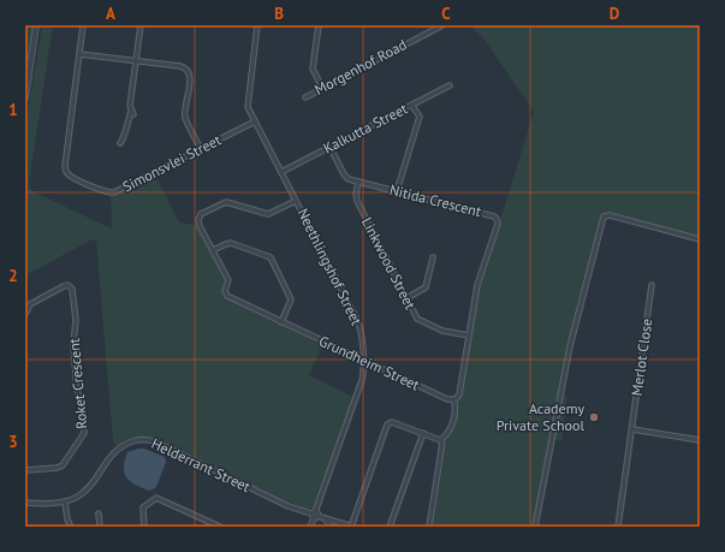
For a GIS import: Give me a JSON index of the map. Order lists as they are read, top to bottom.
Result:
{
  "streets": {
    "street": [
      "Morgenhof Road",
      "Kalkutta Street",
      "Simonsvlei Street",
      "Nitida Crescent",
      "Linkwood Street",
      "Neethlingshof Street",
      "Merlot Close",
      "Grundheim Street",
      "Roket Crescent",
      "Helderrant Street"
    ]
  },
  "crossings": [
    ["Kalkutta Street", "Nitida Crescent"],
    ["Kalkutta Street", "Neethlingshof Street"],
    ["Simonsvlei Street", "Neethlingshof Street"],
    ["Nitida Crescent", "Linkwood Street"],
    ["Neethlingshof Street", "Grundheim Street"],
    ["Neethlingshof Street", "Helderrant Street"]
  ],
  "places": ["Academy Private School"],
  "grid": {
    "columns": [
      "A",
      "B",
      "C",
      "D"
    ],
    "rows": ["1", "2", "3"]
  }
}
